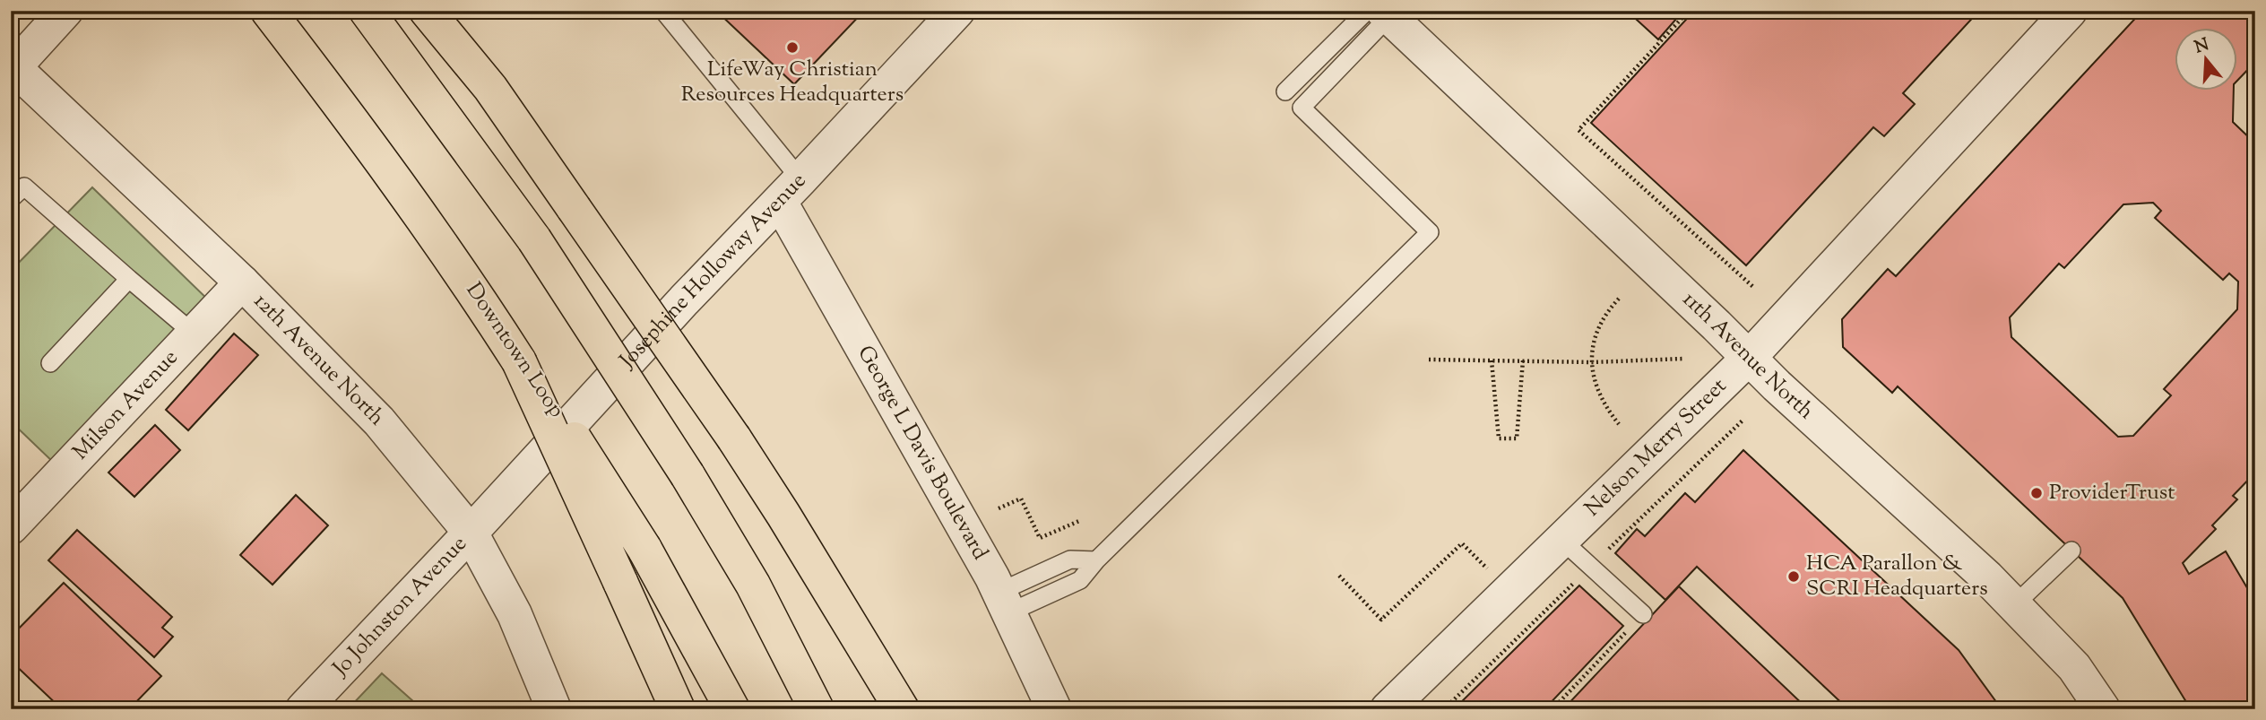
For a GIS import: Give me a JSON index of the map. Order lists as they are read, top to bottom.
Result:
{
  "streets": {
    "highway": ["Downtown Loop"],
    "street": [
      "Josephine Holloway Avenue",
      "11th Avenue North",
      "12th Avenue North",
      "Milson Avenue",
      "Nelson Merry Street",
      "George L Davis Boulevard",
      "Jo Johnston Avenue"
    ]
  },
  "crossings": [
    ["Josephine Holloway Avenue", "12th Avenue North"],
    ["Josephine Holloway Avenue", "George L Davis Boulevard"],
    ["Josephine Holloway Avenue", "Jo Johnston Avenue"],
    ["11th Avenue North", "Nelson Merry Street"],
    ["12th Avenue North", "Milson Avenue"],
    ["12th Avenue North", "Jo Johnston Avenue"]
  ],
  "places": ["LifeWay Christian Resources Headquarters", "ProviderTrust", "HCA Parallon & SCRI Headquarters"],
  "north": "top"
}
